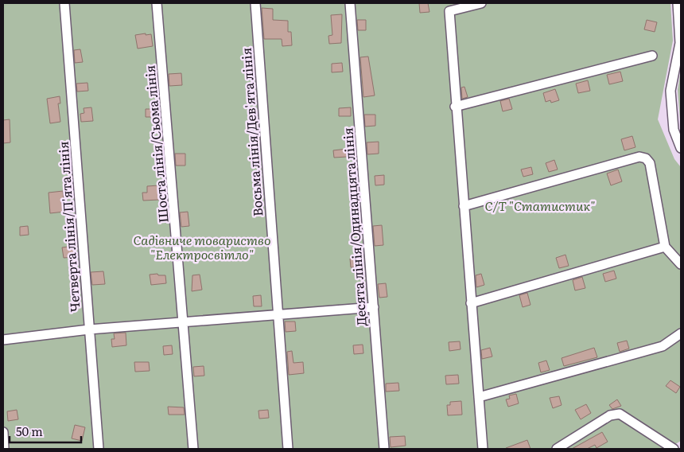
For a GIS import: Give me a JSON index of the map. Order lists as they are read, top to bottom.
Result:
{
  "streets": {
    "street": [
      "Восьма лінія/Дев'ята лінія",
      "Шоста лінія/Сьома лінія",
      "Четверта лінія/П'ята лінія",
      "Десята лінія/Одинадцята лінія"
    ]
  },
  "parks": ["С/Т \"Статистик\"", "Садівниче товариство \"Електросвітло\""],
  "scale_bar": "50 m"
}
